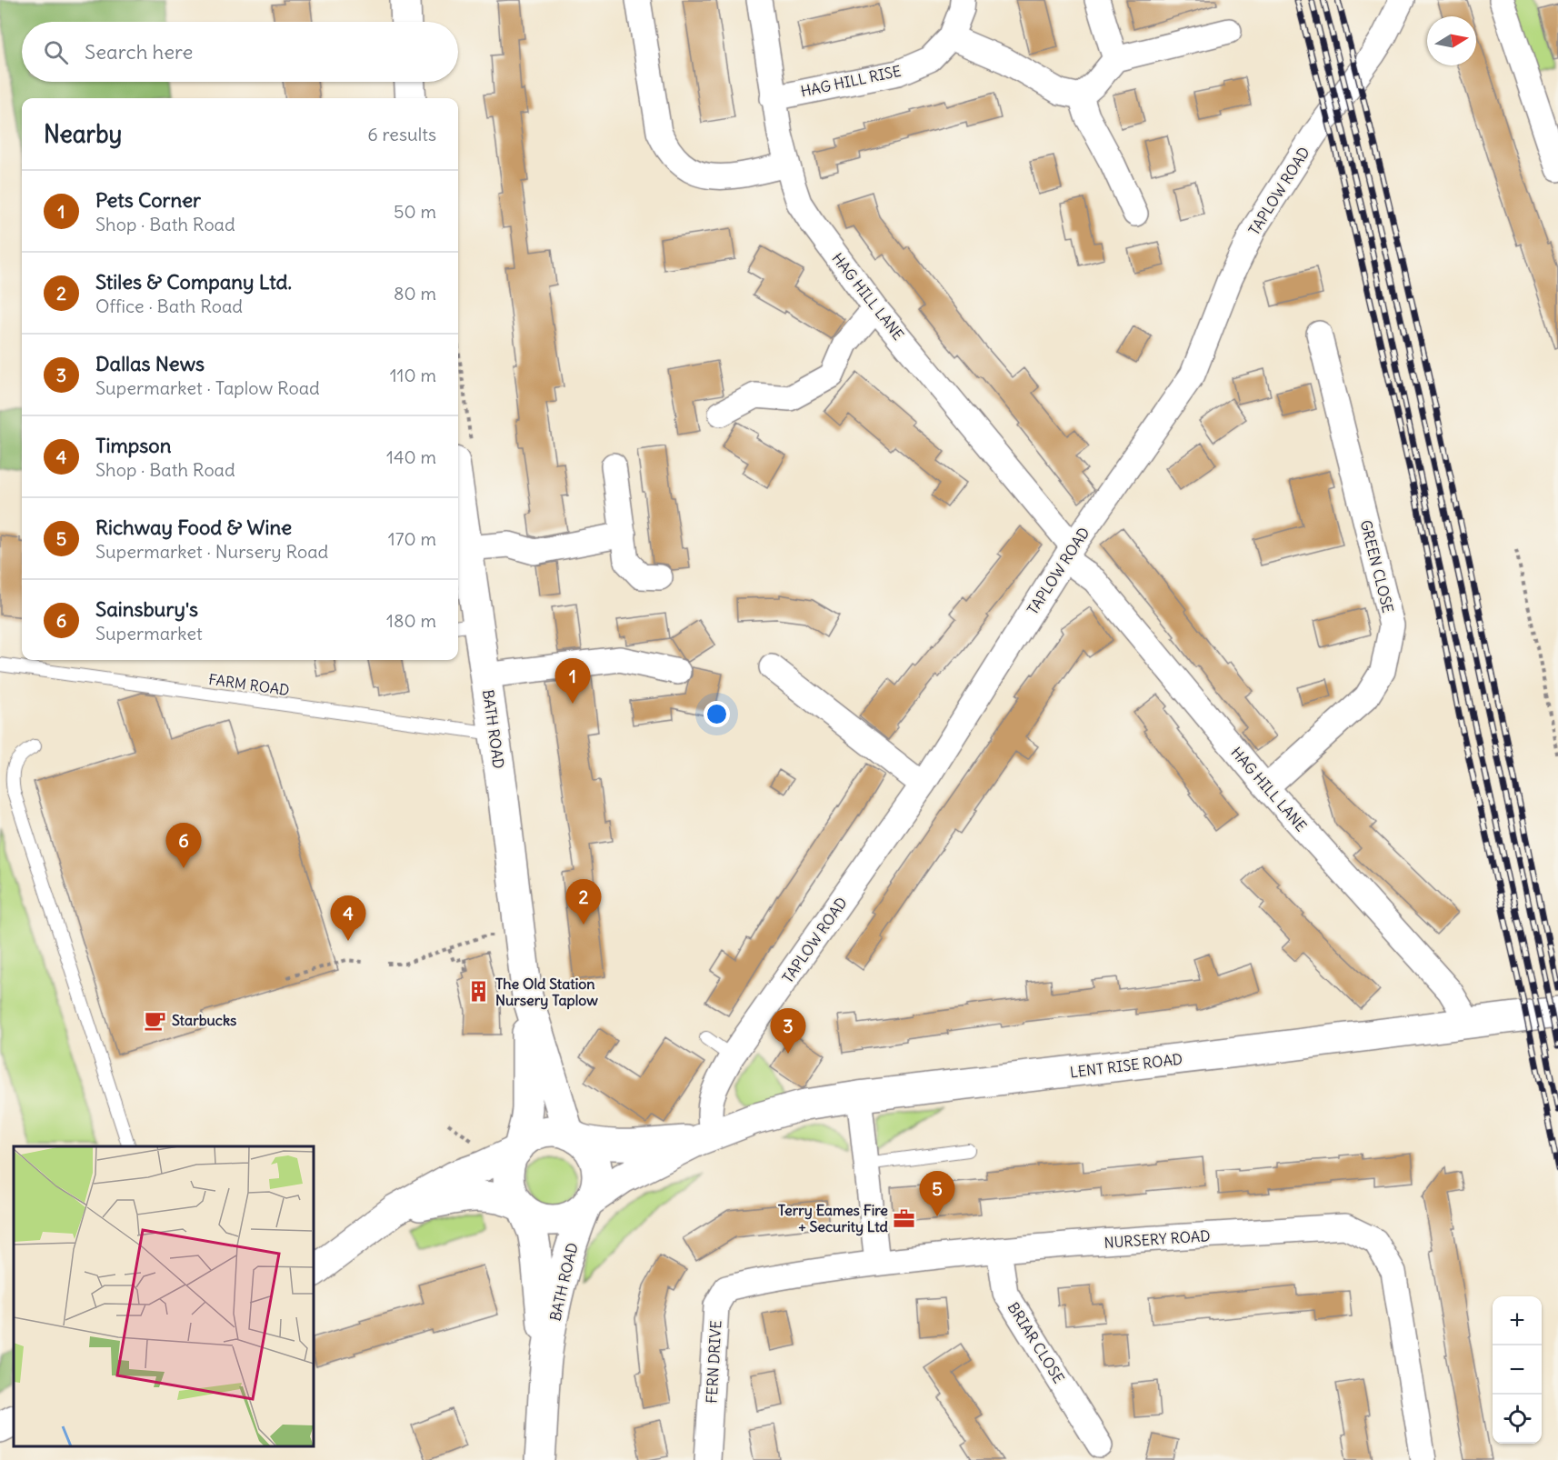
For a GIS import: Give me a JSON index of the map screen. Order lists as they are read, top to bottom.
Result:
{
  "streets": {
    "main road": ["BATH ROAD", "LENT RISE ROAD"],
    "street": [
      "HAG HILL RISE",
      "TAPLOW ROAD",
      "HAG HILL LANE",
      "GREEN CLOSE",
      "NURSERY ROAD",
      "BRIAR CLOSE",
      "FERN DRIVE"
    ],
    "lane": ["FARM ROAD"]
  },
  "crossings": [
    ["HAG HILL RISE", "HAG HILL LANE"],
    ["TAPLOW ROAD", "HAG HILL LANE"],
    ["TAPLOW ROAD", "LENT RISE ROAD"],
    ["HAG HILL LANE", "GREEN CLOSE"],
    ["HAG HILL LANE", "LENT RISE ROAD"],
    ["FARM ROAD", "BATH ROAD"],
    ["BATH ROAD", "LENT RISE ROAD"],
    ["NURSERY ROAD", "BRIAR CLOSE"],
    ["NURSERY ROAD", "FERN DRIVE"]
  ],
  "places": {
    "building": ["The Old Station Nursery Taplow"],
    "cafe": ["Starbucks"],
    "office": ["Terry Eames Fire + Security Ltd"]
  },
  "north": "right",
  "page": {
    "search": "Search here",
    "heading": ["Nearby", "6 results"],
    "list": [
      {
        "mark": "1",
        "name": "Pets Corner",
        "note": "Shop · Bath Road",
        "value": "50 m"
      },
      {
        "mark": "2",
        "name": "Stiles & Company Ltd.",
        "note": "Office · Bath Road",
        "value": "80 m"
      },
      {
        "mark": "3",
        "name": "Dallas News",
        "note": "Supermarket · Taplow Road",
        "value": "110 m"
      },
      {
        "mark": "4",
        "name": "Timpson",
        "note": "Shop · Bath Road",
        "value": "140 m"
      },
      {
        "mark": "5",
        "name": "Richway Food & Wine",
        "note": "Supermarket · Nursery Road",
        "value": "170 m"
      },
      {
        "mark": "6",
        "name": "Sainsbury's",
        "note": "Supermarket",
        "value": "180 m"
      }
    ],
    "pins": [
      "1",
      "6",
      "2",
      "4",
      "3",
      "5"
    ],
    "map_buttons": ["+", "−"]
  }
}
